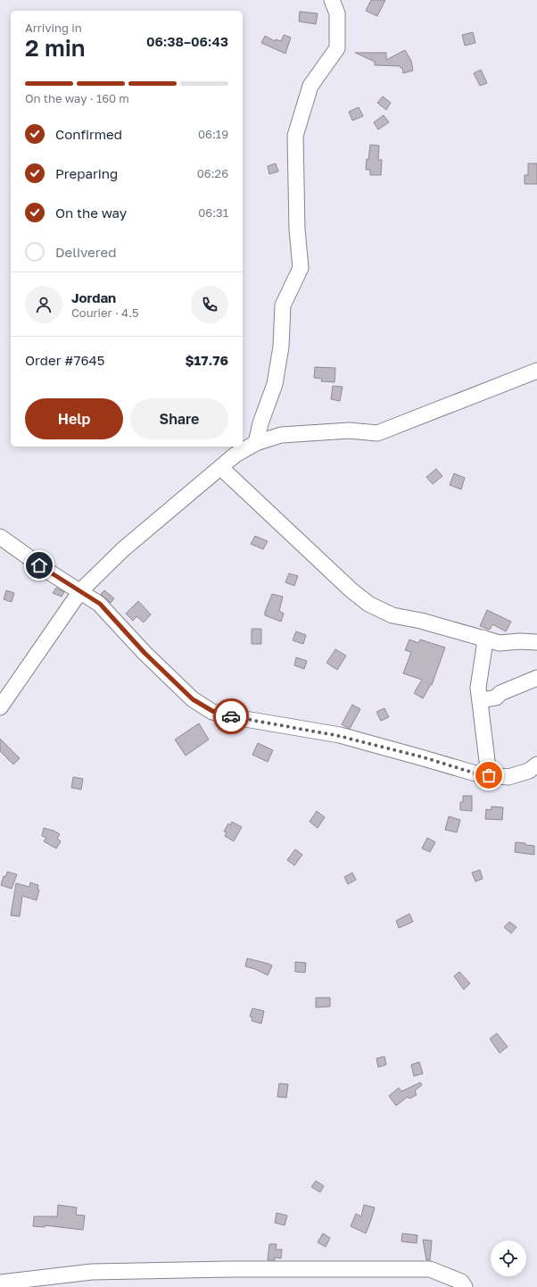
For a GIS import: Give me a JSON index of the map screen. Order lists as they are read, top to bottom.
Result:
{
  "page": {
    "heading": ["2 min", "Arriving in", "06:38–06:43"],
    "panel": [
      "Jordan",
      "Courier · 4.5",
      "Order #7645",
      "$17.76"
    ],
    "bar": "On the way · 160 m",
    "list": [
      ["Confirmed", "06:19"],
      ["Preparing", "06:26"],
      ["On the way", "06:31"],
      "Delivered"
    ],
    "buttons": ["Help", "Share"]
  }
}
